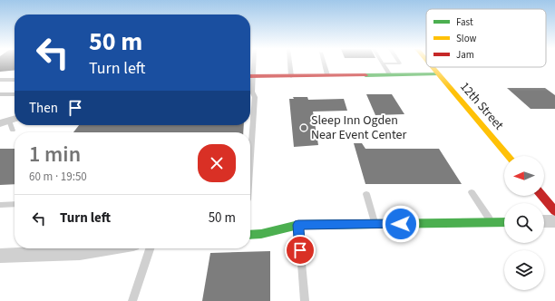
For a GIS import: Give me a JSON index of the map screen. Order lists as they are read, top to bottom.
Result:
{
  "streets": {
    "street": ["12th Street"]
  },
  "places": ["Sleep Inn Ogden Near Event Center"],
  "legend": ["Fast", "Slow", "Jam"],
  "north": "left",
  "page": {
    "turn": ["50 m", "Turn left"],
    "then": "Then",
    "heading": ["1 min", "60 m · 19:50"],
    "list": [
      {
        "name": "Turn left",
        "value": "50 m"
      }
    ]
  }
}
